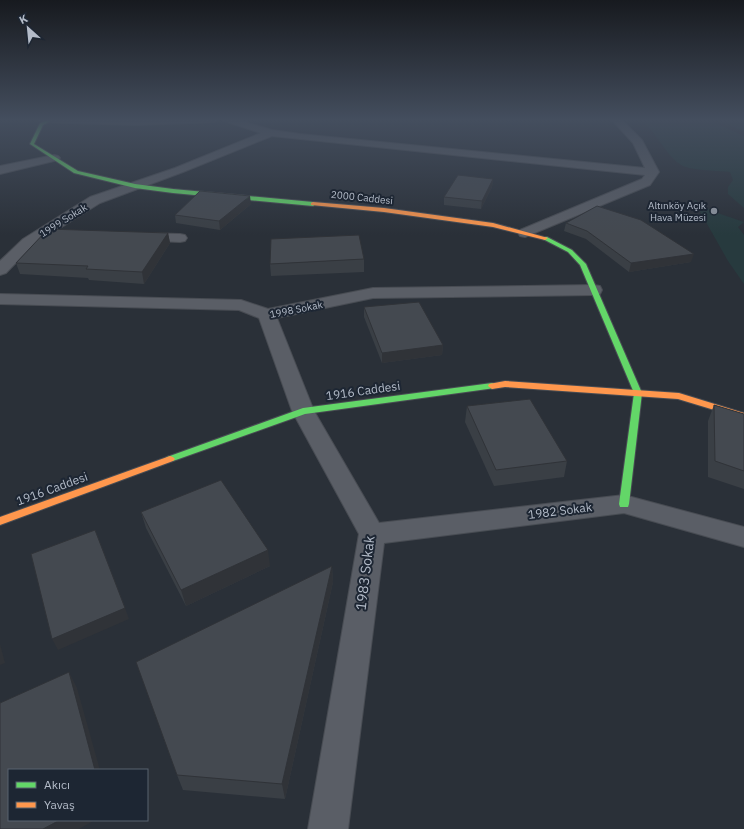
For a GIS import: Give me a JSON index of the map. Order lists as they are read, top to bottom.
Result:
{
  "streets": {
    "street": [
      "2000 Caddesi",
      "1999 Sokak",
      "1998 Sokak",
      "1916 Caddesi",
      "1982 Sokak",
      "1983 Sokak"
    ]
  },
  "crossings": [
    ["2000 Caddesi", "1999 Sokak"],
    ["2000 Caddesi", "1998 Sokak"],
    ["2000 Caddesi", "1916 Caddesi"],
    ["1998 Sokak", "1983 Sokak"],
    ["1916 Caddesi", "1983 Sokak"],
    ["1982 Sokak", "1983 Sokak"]
  ],
  "places": ["Altınköy Açık Hava Müzesi"],
  "legend": ["Akıcı", "Yavaş"],
  "north": "top left"
}
